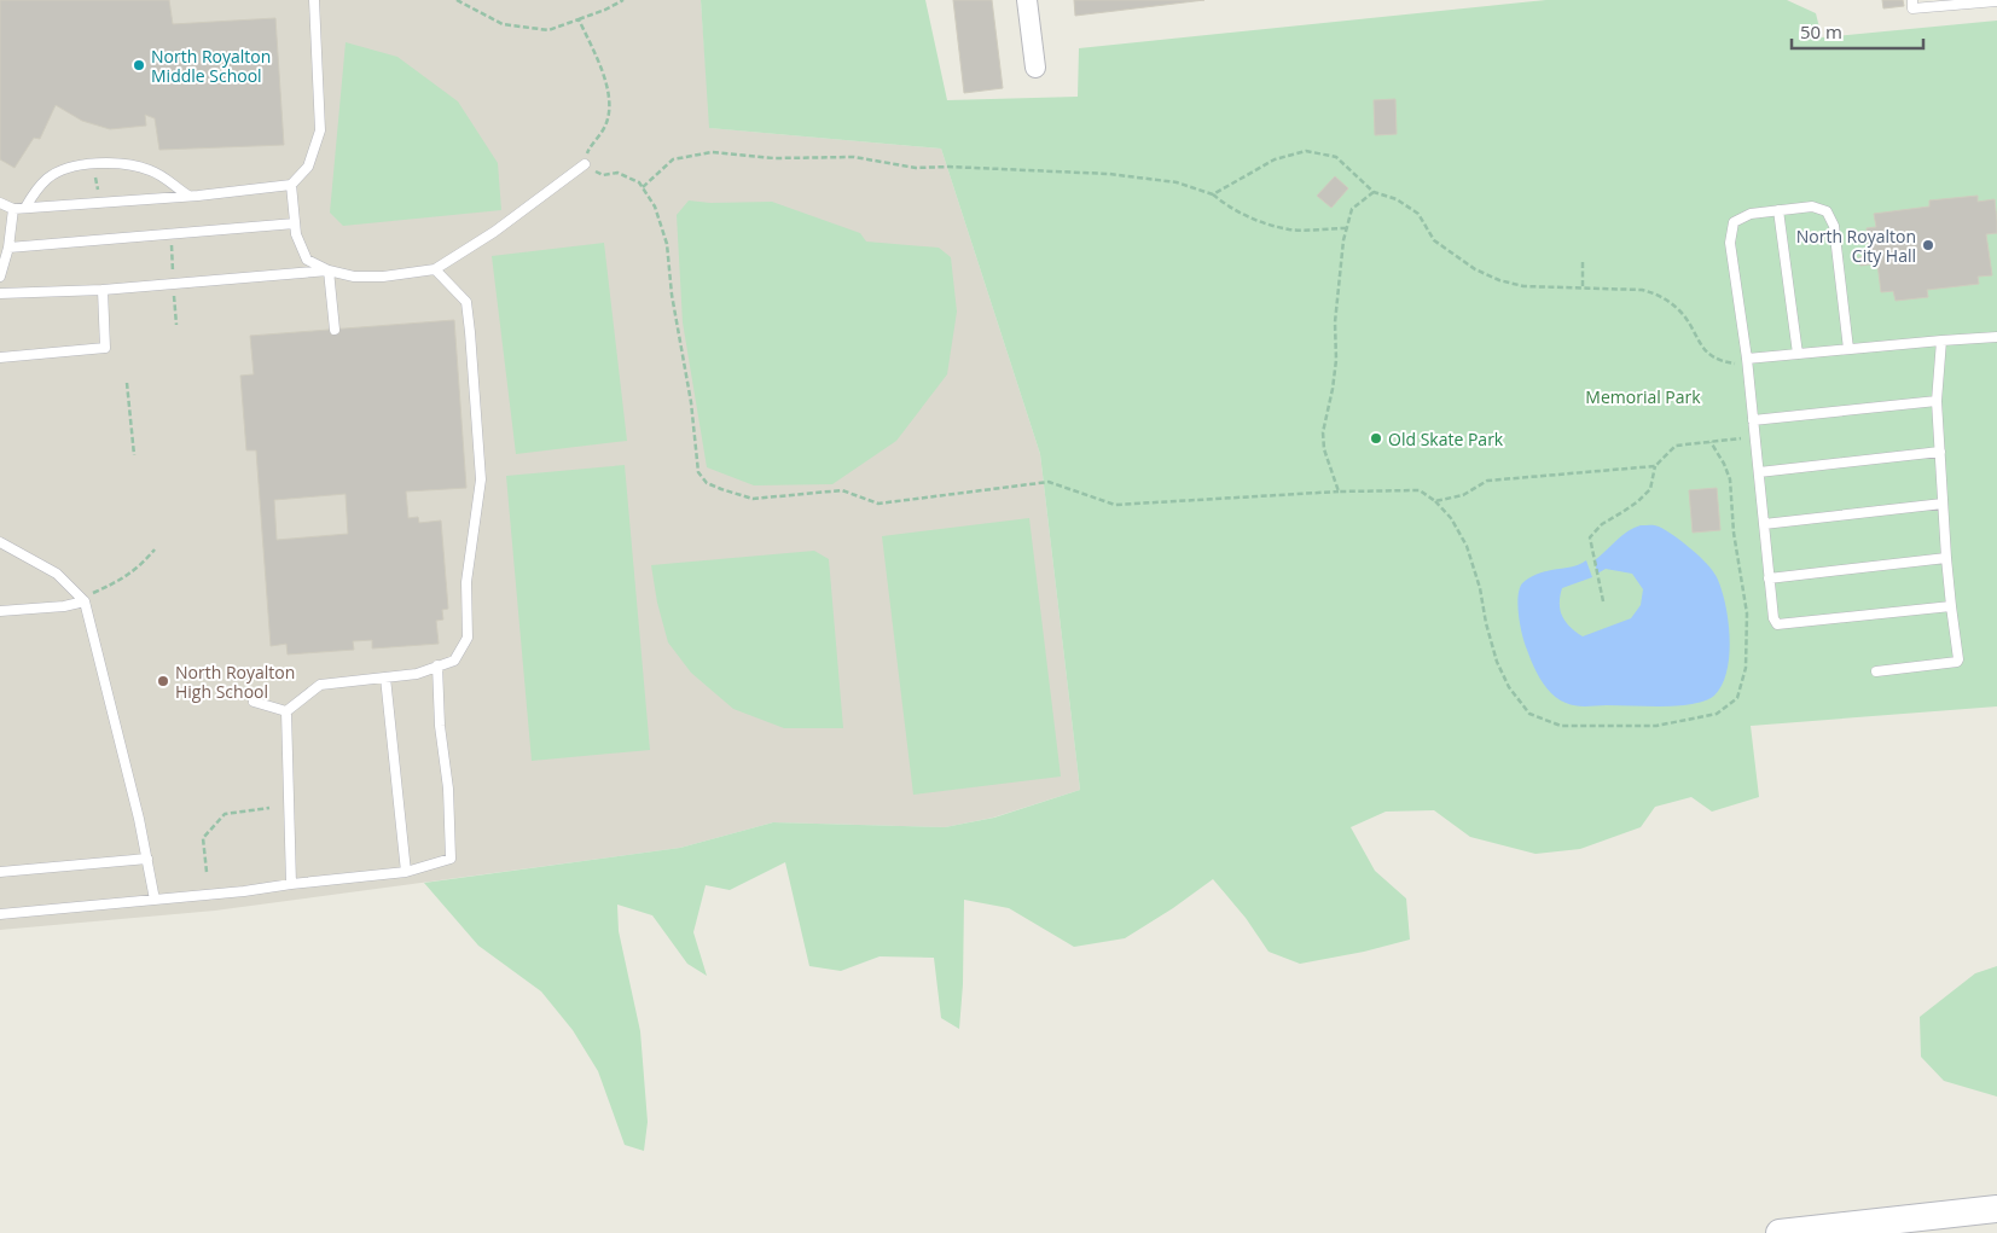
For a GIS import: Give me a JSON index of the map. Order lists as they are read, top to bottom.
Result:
{
  "parks": ["Memorial Park"],
  "places": [
    "North Royalton Middle School",
    "North Royalton City Hall",
    "Old Skate Park",
    "North Royalton High School"
  ],
  "scale_bar": "50 m"
}
